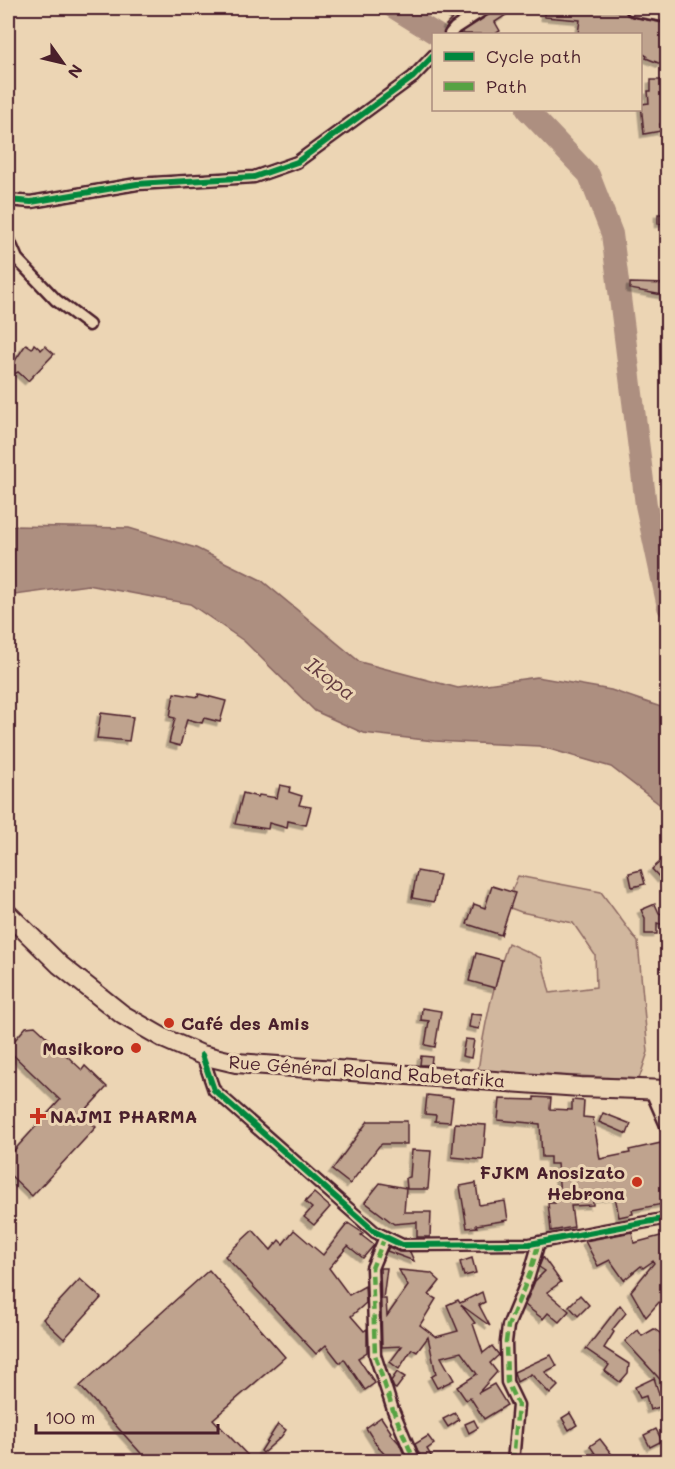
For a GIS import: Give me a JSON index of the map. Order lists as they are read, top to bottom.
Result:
{
  "streets": {
    "main road": ["Rue Général Roland Rabetafika"]
  },
  "water": ["Ikopa"],
  "places": {
    "other": ["Café des Amis", "Masikoro", "FJKM Anosizato Hebrona"],
    "health": ["NAJMI PHARMA"]
  },
  "legend": ["Cycle path", "Path"],
  "scale_bar": "100 m",
  "north": "bottom right"
}
